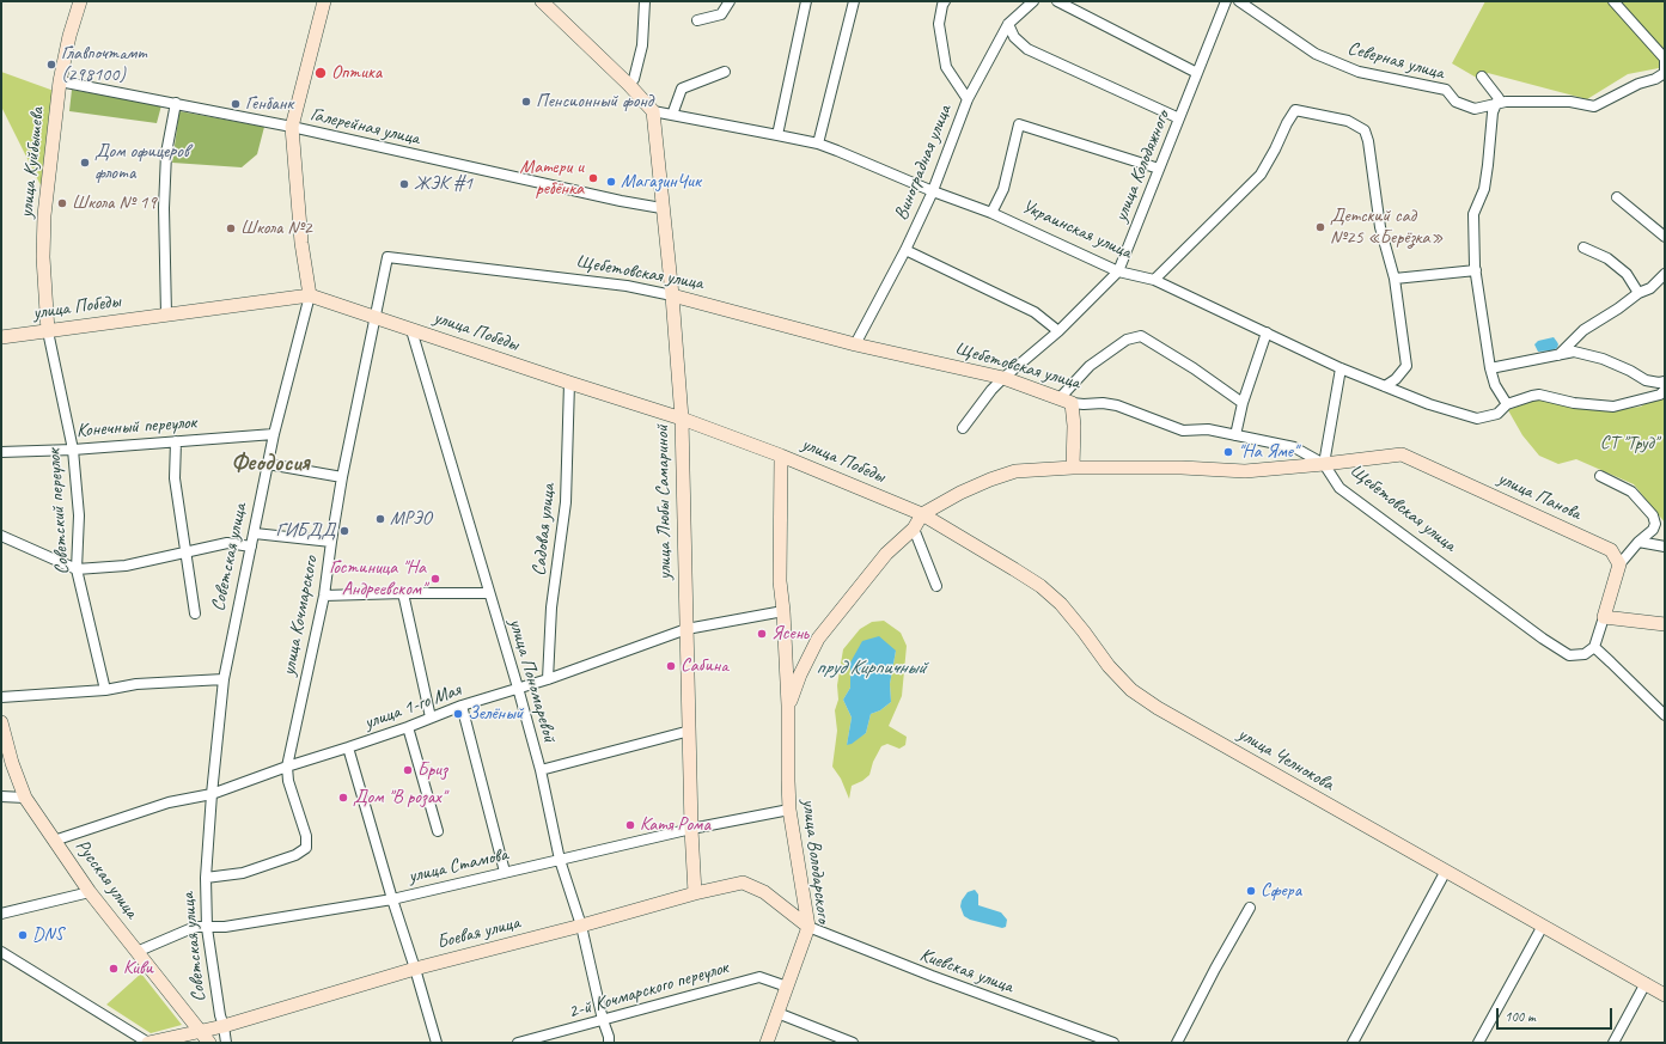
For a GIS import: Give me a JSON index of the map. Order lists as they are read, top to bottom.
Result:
{
  "streets": {
    "main road": [
      "улица Куйбышева",
      "Щебетовская улица",
      "улица Победы",
      "улица Панова",
      "улица Любы Самариной",
      "Советская улица",
      "улица Челнокова",
      "улица Володарского",
      "Русская улица",
      "Боевая улица"
    ],
    "street": [
      "Северная улица",
      "Галерейная улица",
      "Виноградная улица",
      "улица Колодяжного",
      "Украинская улица",
      "Конечный переулок",
      "Советский переулок",
      "Садовая улица",
      "улица Кочмарского",
      "улица Пономаревой",
      "улица 1-го Мая",
      "улица Стамова",
      "Киевская улица",
      "2-й Кочмарского переулок"
    ]
  },
  "crossings": [
    ["Галерейная улица", "улица Куйбышева"],
    ["Галерейная улица", "улица Любы Самариной"],
    ["Галерейная улица", "Советская улица"],
    ["улица Куйбышева", "улица Победы"],
    ["улица Куйбышева", "Советский переулок"],
    ["Виноградная улица", "Украинская улица"],
    ["Виноградная улица", "Щебетовская улица"],
    ["улица Колодяжного", "Украинская улица"],
    ["улица Колодяжного", "Щебетовская улица"],
    ["Украинская улица", "улица Любы Самариной"],
    ["Щебетовская улица", "улица Панова"],
    ["Щебетовская улица", "улица Любы Самариной"],
    ["Щебетовская улица", "улица Кочмарского"],
    ["улица Победы", "улица Панова"],
    ["улица Победы", "улица Любы Самариной"],
    ["улица Победы", "Советский переулок"],
    ["улица Победы", "Садовая улица"],
    ["улица Победы", "Советская улица"],
    ["улица Победы", "улица Кочмарского"],
    ["улица Победы", "улица Пономаревой"],
    ["улица Победы", "улица Челнокова"],
    ["улица Победы", "улица Володарского"],
    ["Конечный переулок", "Советский переулок"],
    ["Конечный переулок", "Советская улица"],
    ["улица Панова", "улица Челнокова"],
    ["улица Панова", "улица Володарского"],
    ["улица Любы Самариной", "улица 1-го Мая"],
    ["улица Любы Самариной", "улица Стамова"],
    ["улица Любы Самариной", "Боевая улица"],
    ["Садовая улица", "улица 1-го Мая"],
    ["Советская улица", "улица Кочмарского"],
    ["Советская улица", "улица 1-го Мая"],
    ["Советская улица", "улица Стамова"],
    ["Советская улица", "Боевая улица"],
    ["улица Кочмарского", "улица 1-го Мая"],
    ["улица Пономаревой", "улица 1-го Мая"],
    ["улица Пономаревой", "улица Стамова"],
    ["улица Пономаревой", "Боевая улица"],
    ["улица Пономаревой", "2-й Кочмарского переулок"],
    ["улица 1-го Мая", "улица Володарского"],
    ["улица 1-го Мая", "Русская улица"],
    ["улица Челнокова", "улица Володарского"],
    ["улица Володарского", "улица Стамова"],
    ["улица Володарского", "Боевая улица"],
    ["улица Володарского", "Киевская улица"],
    ["улица Володарского", "2-й Кочмарского переулок"],
    ["улица Стамова", "Русская улица"],
    ["Русская улица", "Боевая улица"],
    ["Боевая улица", "Киевская улица"]
  ],
  "districts": ["Феодосия"],
  "water": ["пруд Кирпичный"],
  "parks": ["СТ \"Труд\""],
  "places": [
    "Главпочтамт (298100)",
    "Оптика",
    "Пенсионный фонд",
    "Генбанк",
    "Дом офицеров флота",
    "Матери и ребёнка",
    "МагазинЧик",
    "ЖЭК #1",
    "Школа № 19",
    "Детский сад №25 «Берёзка»",
    "Школа №2",
    "\"На Яме\"",
    "МРЭО",
    "ГИБДД",
    "Гостиница \"На Андреевском\"",
    "Ясень",
    "Сабина",
    "Зелёный",
    "Бриз",
    "Дом \"В розах\"",
    "Катя Рома",
    "Сфера",
    "DNS",
    "Киви"
  ],
  "scale_bar": "100 m"
}
